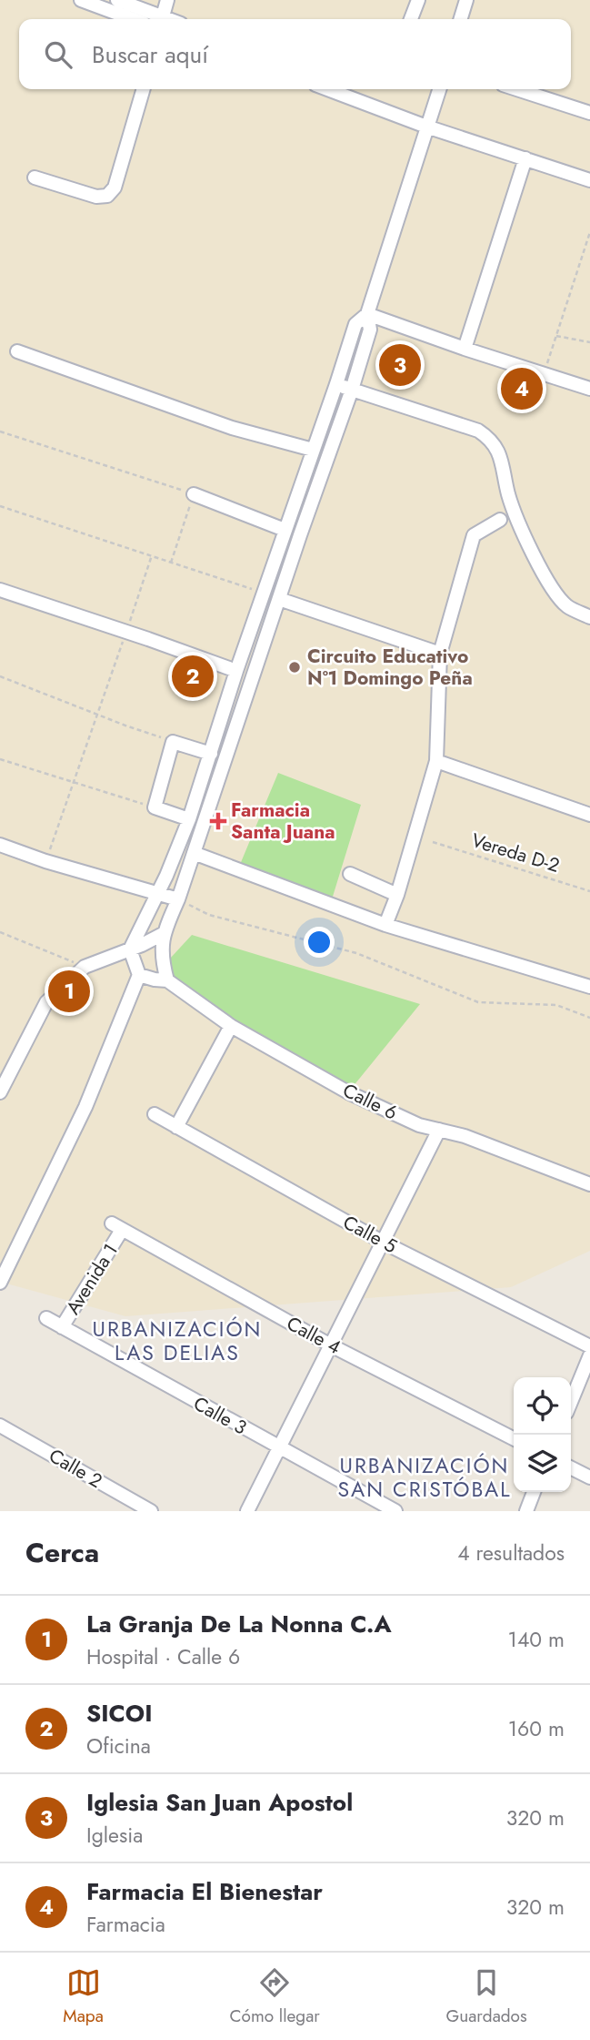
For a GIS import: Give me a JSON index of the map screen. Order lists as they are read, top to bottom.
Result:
{
  "streets": {
    "street": [
      "Calle 6",
      "Calle 5",
      "Avenida 1",
      "Calle 4",
      "Calle 3",
      "Calle 2"
    ],
    "path": ["Vereda D-2"]
  },
  "crossings": [
    ["Avenida 1", "Calle 4"],
    ["Avenida 1", "Calle 3"]
  ],
  "districts": ["URBANIZACIÓN LAS DELIAS", "URBANIZACIÓN SAN CRISTÓBAL"],
  "places": {
    "other": ["Circuito Educativo Nº1 Domingo Peña"],
    "health": ["Farmacia Santa Juana"]
  },
  "page": {
    "search": "Buscar aquí",
    "pins": [
      "3",
      "4",
      "2",
      "1"
    ],
    "heading": ["Cerca", "4 resultados"],
    "list": [
      {
        "mark": "1",
        "name": "La Granja De La Nonna C.A",
        "note": "Hospital · Calle 6",
        "value": "140 m"
      },
      {
        "mark": "2",
        "name": "SICOI",
        "note": "Oficina",
        "value": "160 m"
      },
      {
        "mark": "3",
        "name": "Iglesia San Juan Apostol",
        "note": "Iglesia",
        "value": "320 m"
      },
      {
        "mark": "4",
        "name": "Farmacia El Bienestar",
        "note": "Farmacia",
        "value": "320 m"
      }
    ],
    "nav": ["Mapa", "Cómo llegar", "Guardados"]
  }
}
